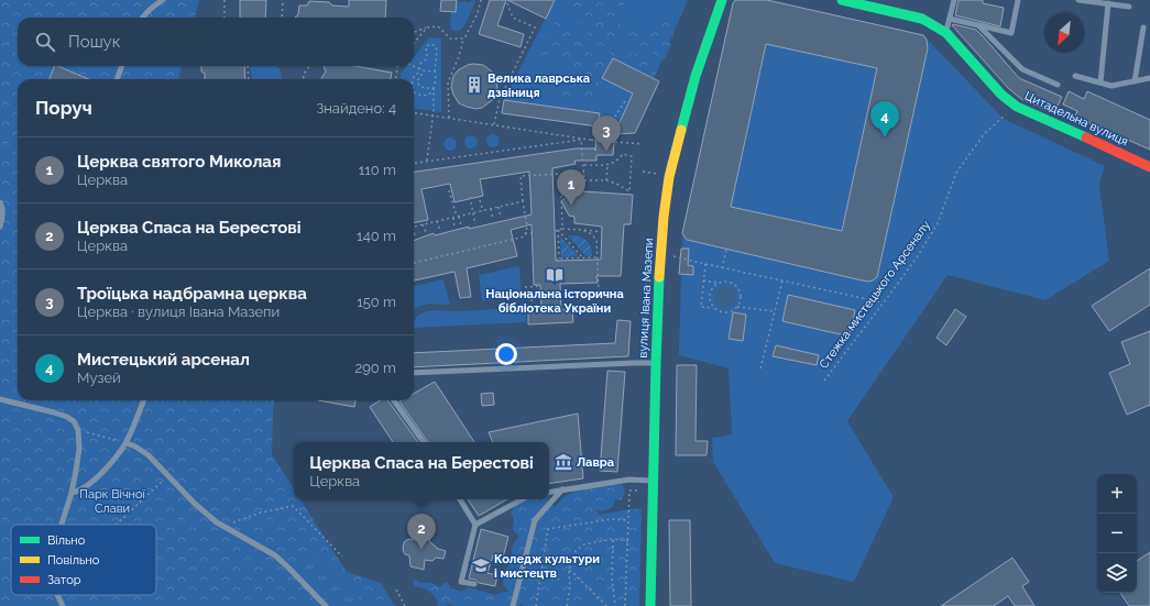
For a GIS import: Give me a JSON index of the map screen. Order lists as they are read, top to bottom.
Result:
{
  "streets": {
    "main road": ["Цитадельна вулиця", "вулиця Івана Мазепи"],
    "path": ["Стежка мистецького Арсеналу"]
  },
  "parks": ["Парк Вічної Слави"],
  "places": {
    "building": ["Велика лаврська дзвіниця"],
    "library": ["Національна історична бібліотека України"],
    "museum": ["Лавра"],
    "school or university": ["Коледж культури і мистецтв"]
  },
  "legend": ["Вільно", "Повільно", "Затор"],
  "north": "bottom left",
  "page": {
    "search": "Пошук",
    "heading": ["Поруч", "Знайдено: 4"],
    "pins": [
      "4",
      "3",
      "1",
      "2"
    ],
    "list": [
      {
        "mark": "1",
        "name": "Церква святого Миколая",
        "note": "Церква",
        "value": "110 m"
      },
      {
        "mark": "2",
        "name": "Церква Спаса на Берестові",
        "note": "Церква",
        "value": "140 m"
      },
      {
        "mark": "3",
        "name": "Троїцька надбрамна церква",
        "note": "Церква · вулиця Івана Мазепи",
        "value": "150 m"
      },
      {
        "mark": "4",
        "name": "Мистецький арсенал",
        "note": "Музей",
        "value": "290 m"
      }
    ],
    "popup": ["Церква Спаса на Берестові", "Церква"],
    "map_buttons": ["+", "−"]
  }
}
